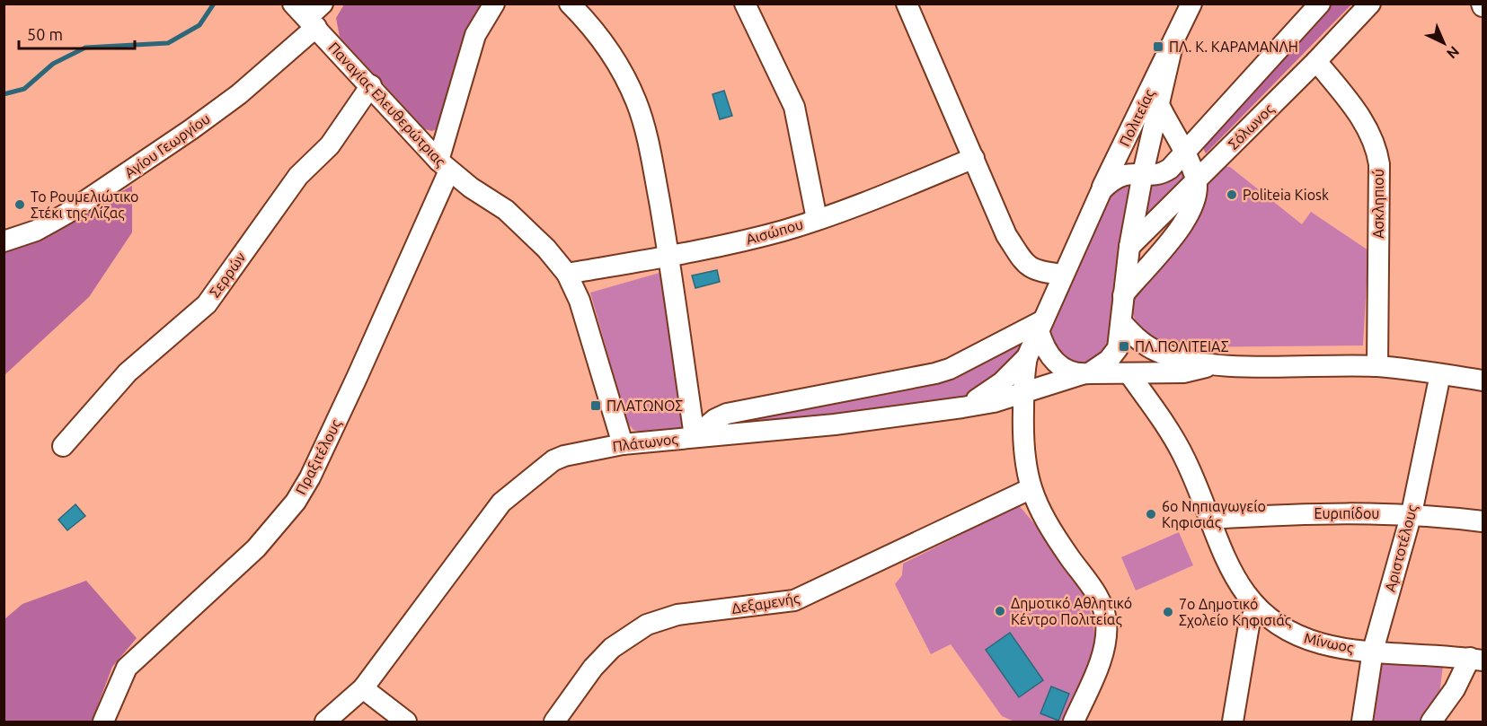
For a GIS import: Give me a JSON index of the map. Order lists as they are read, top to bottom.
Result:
{
  "streets": {
    "street": [
      "Παναγίας Ελευθερώτριας",
      "Πολιτείας",
      "Σόλωνος",
      "Αγίου Γεωργίου",
      "Ασκληπιού",
      "Αισώπου",
      "Σερρών",
      "Πλάτωνος",
      "Πραξιτέλους",
      "Ευριπίδου",
      "Αριστοτέλους",
      "Δεξαμενής",
      "Μίνωος"
    ]
  },
  "crossings": [
    ["Παναγίας Ελευθερώτριας", "Αγίου Γεωργίου"],
    ["Παναγίας Ελευθερώτριας", "Αισώπου"],
    ["Παναγίας Ελευθερώτριας", "Σερρών"],
    ["Παναγίας Ελευθερώτριας", "Πλάτωνος"],
    ["Παναγίας Ελευθερώτριας", "Πραξιτέλους"],
    ["Πολιτείας", "Σόλωνος"],
    ["Πολιτείας", "Πλάτωνος"],
    ["Σόλωνος", "Ασκληπιού"],
    ["Ευριπίδου", "Αριστοτέλους"],
    ["Ευριπίδου", "Μίνωος"],
    ["Αριστοτέλους", "Μίνωος"]
  ],
  "places": {
    "transit": ["ΠΛ. Κ. ΚΑΡΑΜΑΝΛΗ", "ΠΛ.ΠΟΛΙΤΕΙΑΣ", "ΠΛΑΤΩΝΟΣ"],
    "other": [
      "Politeia Kiosk",
      "Το Ρουμελιώτικο Στέκι της Λίζας",
      "6ο Νηπιαγωγείο Κηφισιάς",
      "Δημοτικό Αθλητικό Κέντρο Πολιτείας",
      "7ο Δημοτικό Σχολείο Κηφισιάς"
    ]
  },
  "scale_bar": "50 m",
  "north": "bottom right"
}
